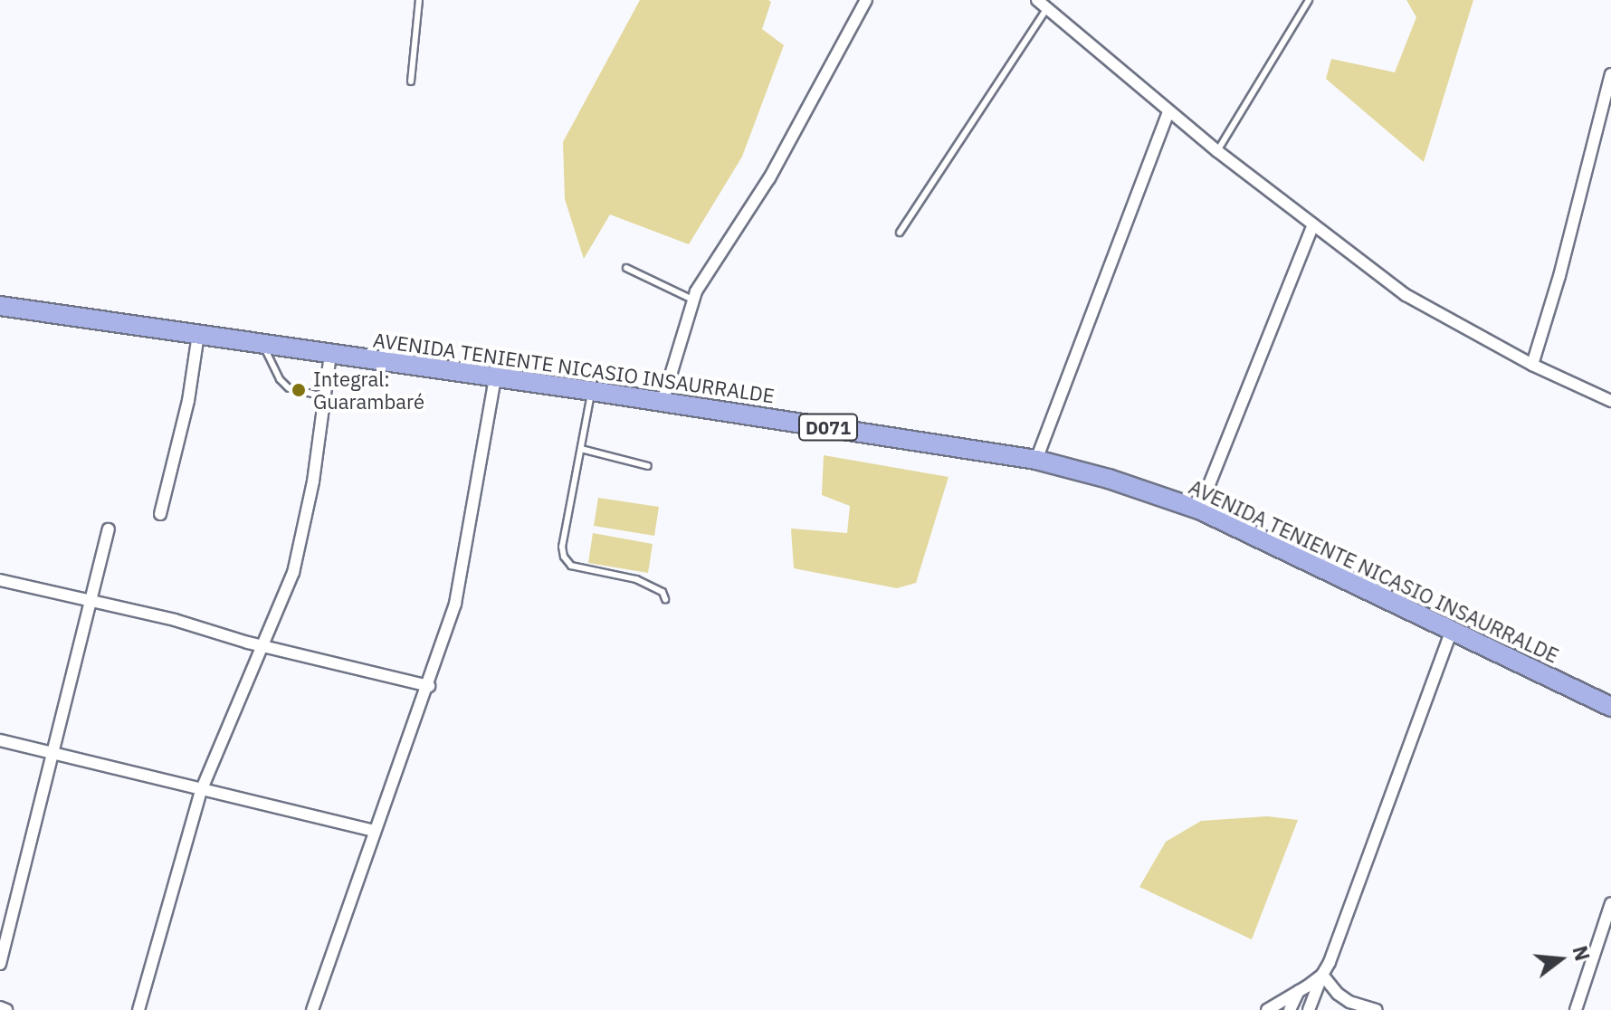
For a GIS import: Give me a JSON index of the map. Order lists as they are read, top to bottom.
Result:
{
  "streets": {
    "main road": ["AVENIDA TENIENTE NICASIO INSAURRALDE", "D071"]
  },
  "places": ["Integral: Guarambaré"],
  "north": "right"
}
